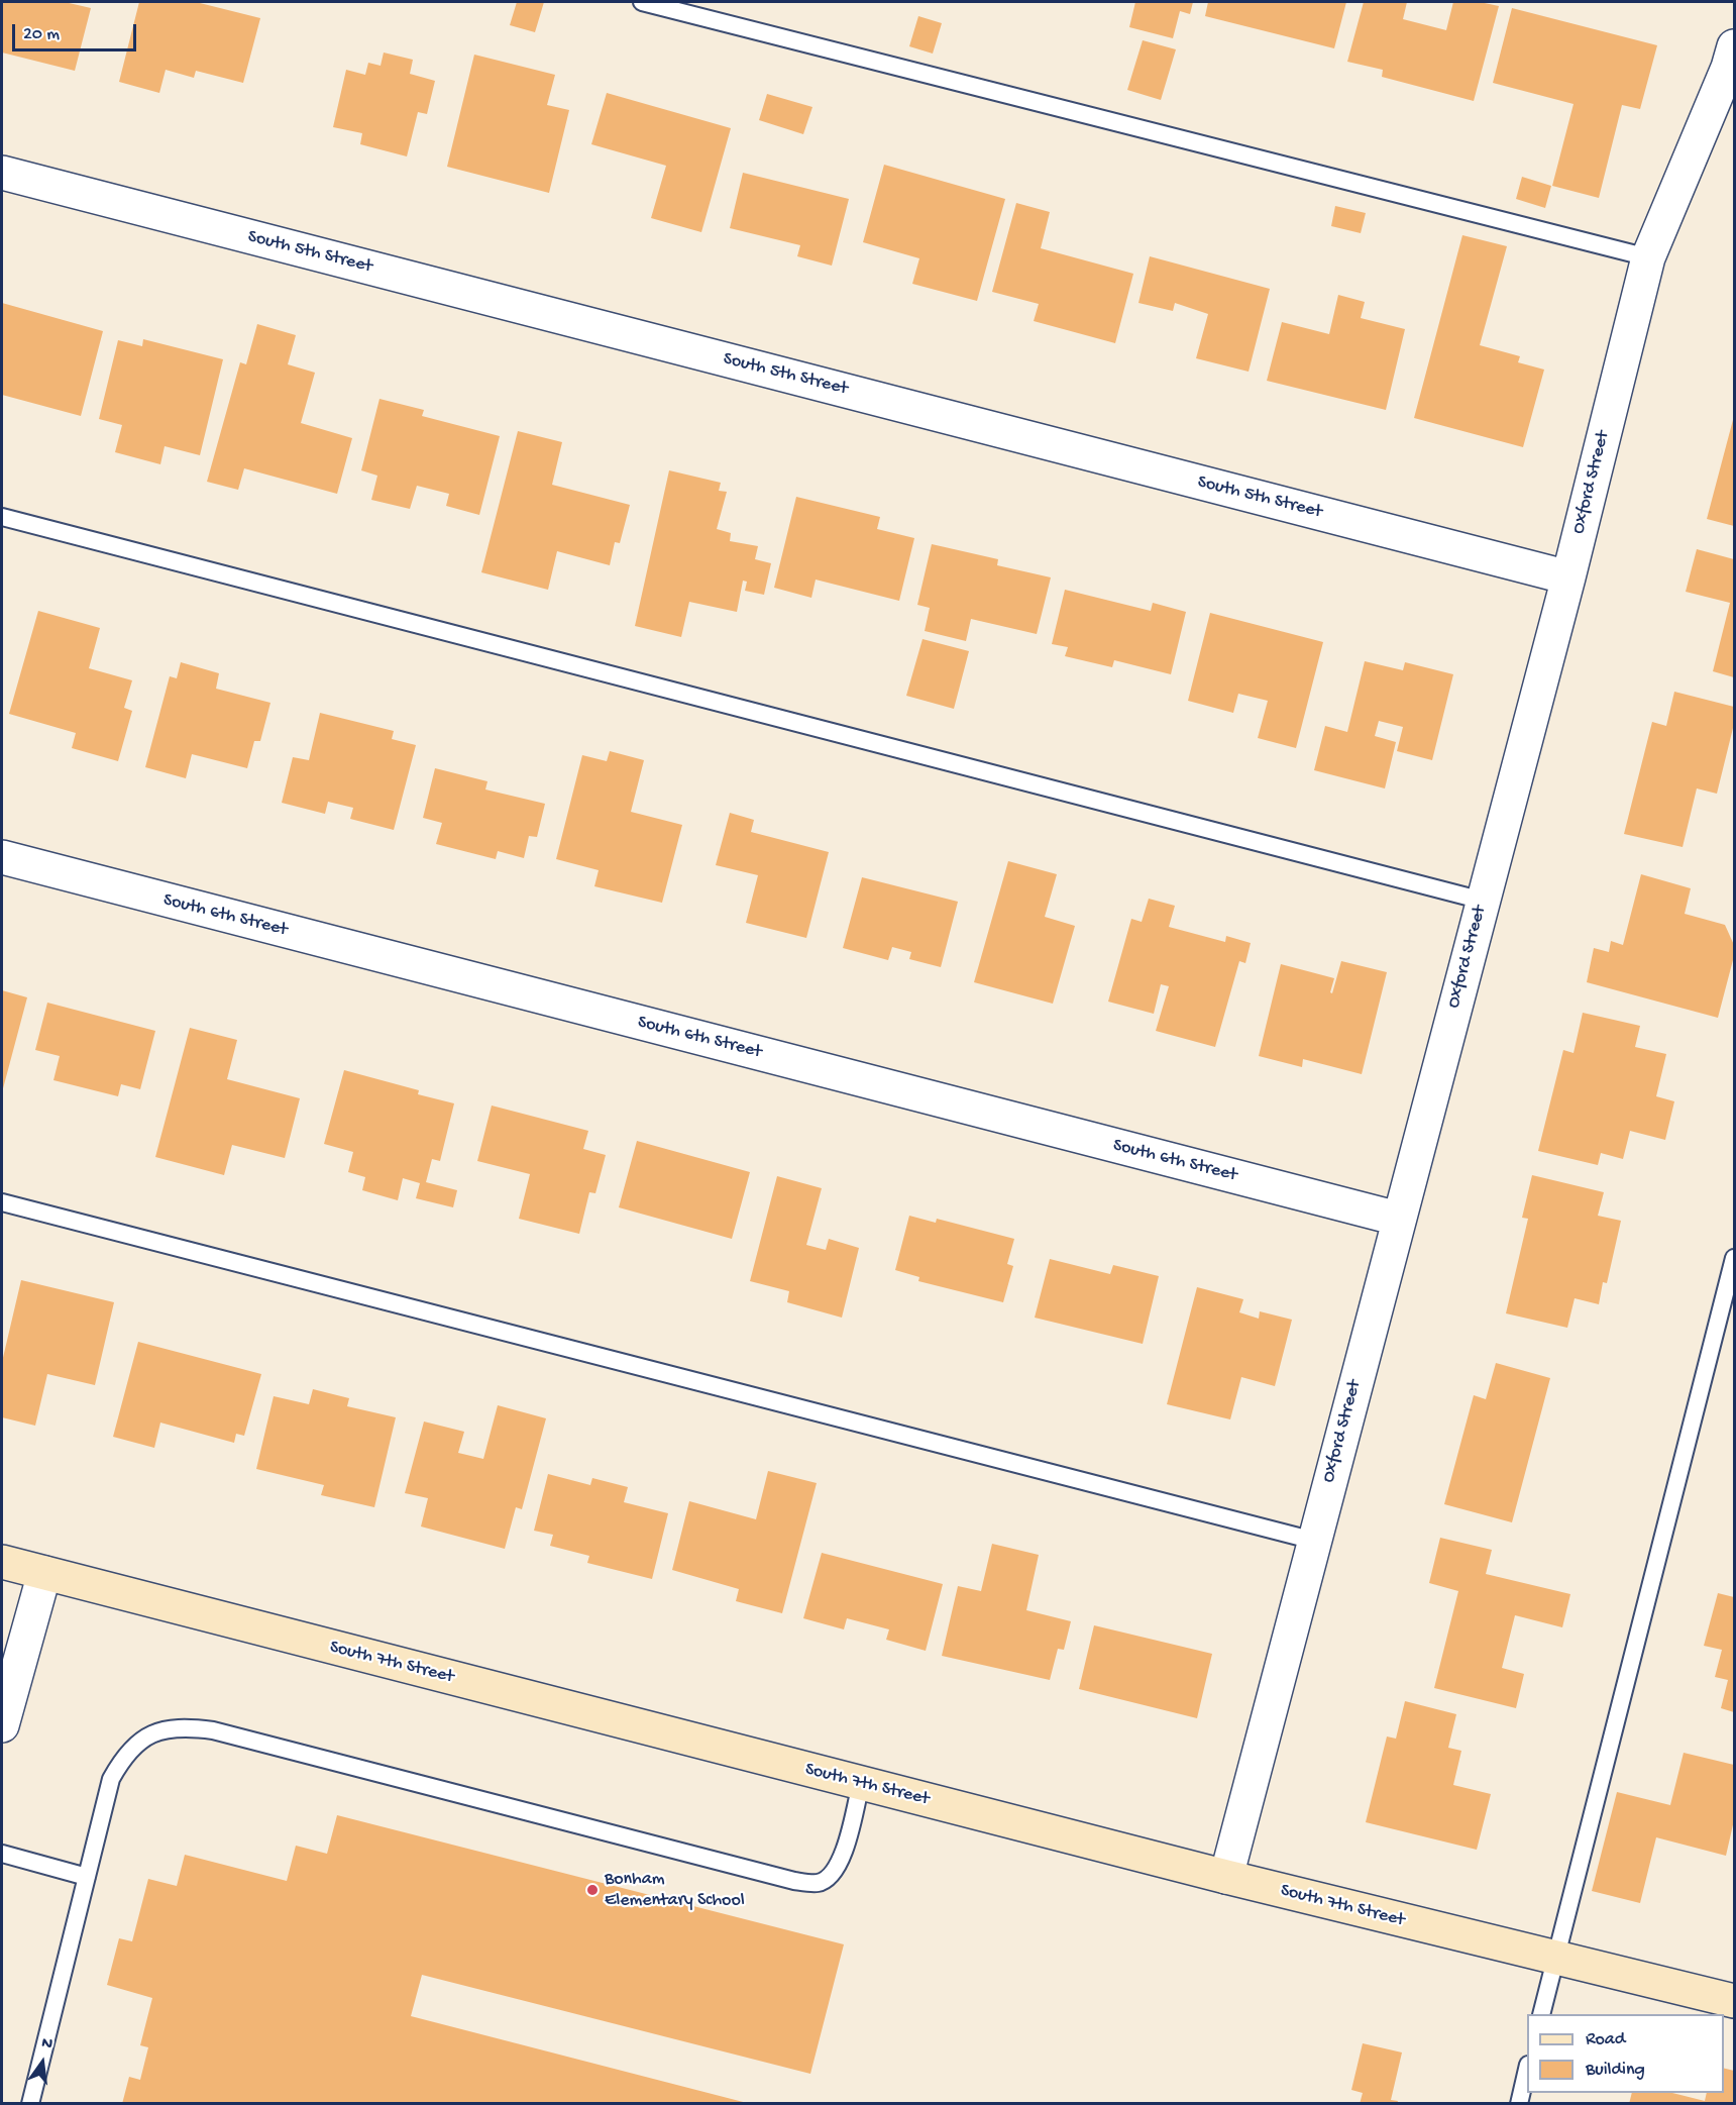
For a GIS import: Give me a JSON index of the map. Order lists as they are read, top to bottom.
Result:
{
  "streets": {
    "main road": ["South 7th Street"],
    "street": ["South 5th Street", "Oxford Street", "South 6th Street"]
  },
  "crossings": [
    ["South 5th Street", "Oxford Street"],
    ["Oxford Street", "South 6th Street"],
    ["Oxford Street", "South 7th Street"]
  ],
  "places": ["Bonham Elementary School"],
  "legend": ["Road", "Building"],
  "scale_bar": "20 m",
  "north": "top"
}
